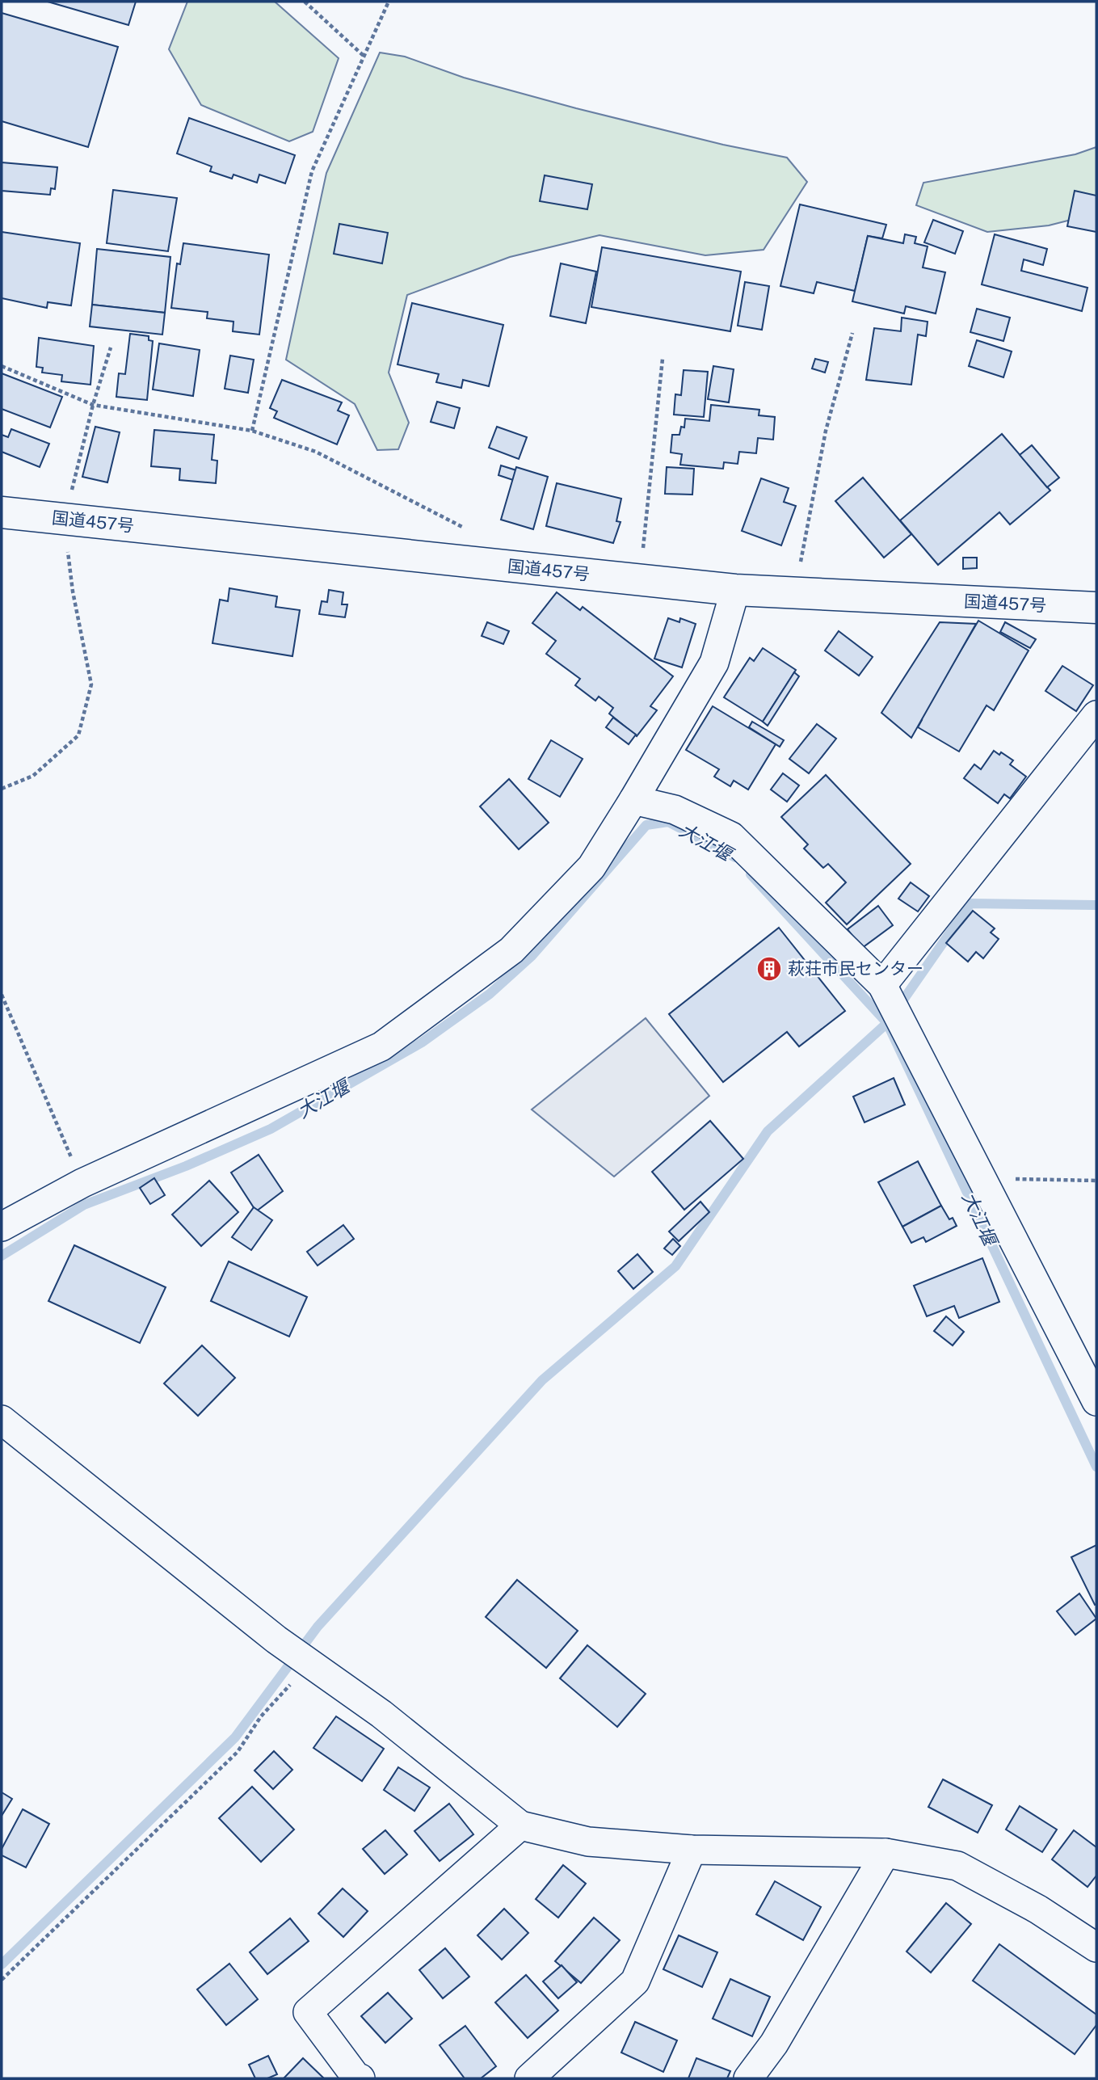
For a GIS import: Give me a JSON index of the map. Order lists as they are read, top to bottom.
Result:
{
  "streets": {
    "highway": ["国道457号"]
  },
  "water": ["大江堰"],
  "places": {
    "building": ["萩荘市民センター"]
  }
}
